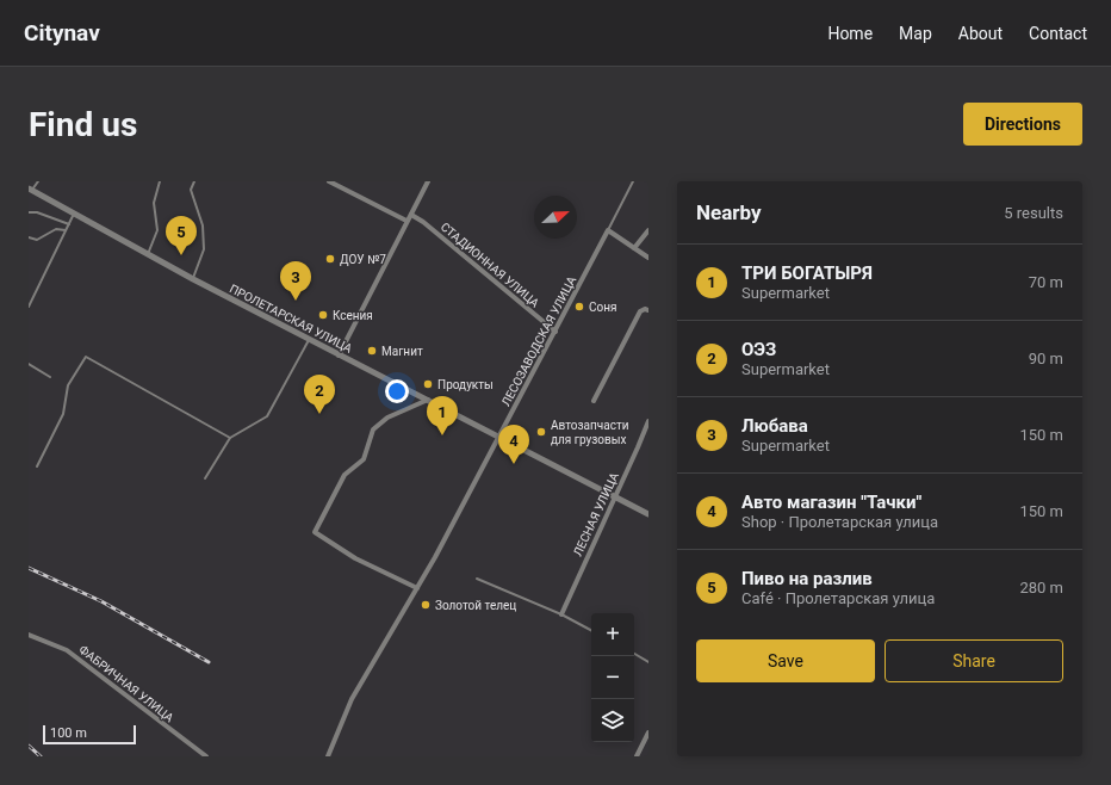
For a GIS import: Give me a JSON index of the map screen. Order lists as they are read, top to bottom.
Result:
{
  "streets": {
    "street": [
      "СТАДИОННАЯ УЛИЦА",
      "ПРОЛЕТАРСКАЯ УЛИЦА",
      "ЛЕСОЗАВОДСКАЯ УЛИЦА",
      "ЛЕСНАЯ УЛИЦА",
      "ФАБРИЧНАЯ УЛИЦА"
    ]
  },
  "crossings": [
    ["СТАДИОННАЯ УЛИЦА", "ЛЕСОЗАВОДСКАЯ УЛИЦА"],
    ["ПРОЛЕТАРСКАЯ УЛИЦА", "ЛЕСОЗАВОДСКАЯ УЛИЦА"],
    ["ПРОЛЕТАРСКАЯ УЛИЦА", "ЛЕСНАЯ УЛИЦА"]
  ],
  "places": [
    "ДОУ №7",
    "Соня",
    "Ксения",
    "Магнит",
    "Продукты",
    "Автозапчасти для грузовых",
    "Золотой телец"
  ],
  "scale_bar": "100 m",
  "north": "top right",
  "page": {
    "header": "Citynav",
    "nav": [
      "Home",
      "Map",
      "About",
      "Contact"
    ],
    "buttons": [
      "Directions",
      ["Save", "Share"]
    ],
    "title": "Find us",
    "heading": ["Nearby", "5 results"],
    "pins": [
      "5",
      "3",
      "2",
      "1",
      "4"
    ],
    "list": [
      {
        "mark": "1",
        "name": "ТРИ БОГАТЫРЯ",
        "note": "Supermarket",
        "value": "70 m"
      },
      {
        "mark": "2",
        "name": "ОЭЗ",
        "note": "Supermarket",
        "value": "90 m"
      },
      {
        "mark": "3",
        "name": "Любава",
        "note": "Supermarket",
        "value": "150 m"
      },
      {
        "mark": "4",
        "name": "Авто магазин \"Тачки\"",
        "note": "Shop · Пролетарская улица",
        "value": "150 m"
      },
      {
        "mark": "5",
        "name": "Пиво на разлив",
        "note": "Café · Пролетарская улица",
        "value": "280 m"
      }
    ],
    "map_buttons": ["+", "−"],
    "scale": "100 m"
  }
}
